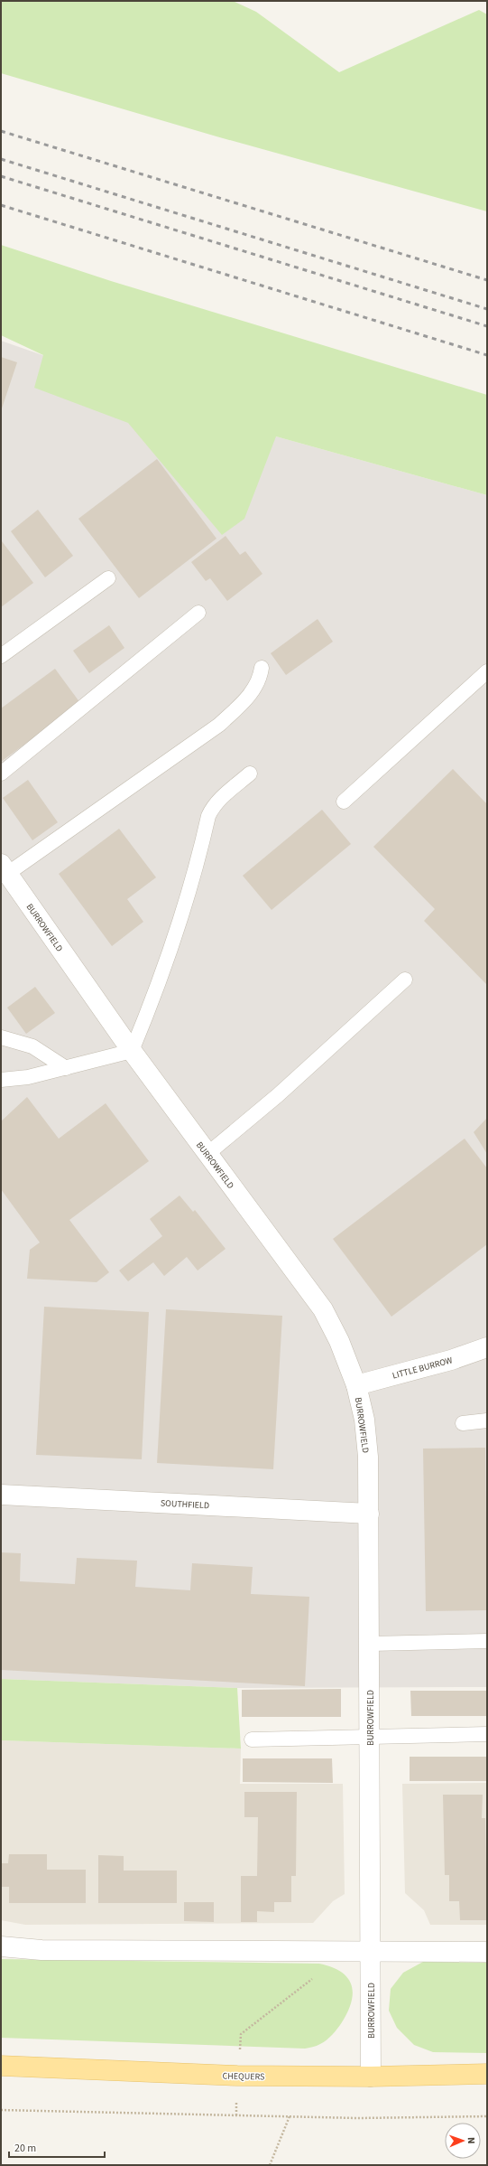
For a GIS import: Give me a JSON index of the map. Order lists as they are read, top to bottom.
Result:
{
  "streets": {
    "main road": ["CHEQUERS"],
    "street": ["BURROWFIELD", "LITTLE BURROW", "SOUTHFIELD"]
  },
  "crossings": [
    ["BURROWFIELD", "LITTLE BURROW"],
    ["BURROWFIELD", "SOUTHFIELD"],
    ["BURROWFIELD", "CHEQUERS"]
  ],
  "scale_bar": "20 m",
  "north": "right"
}
